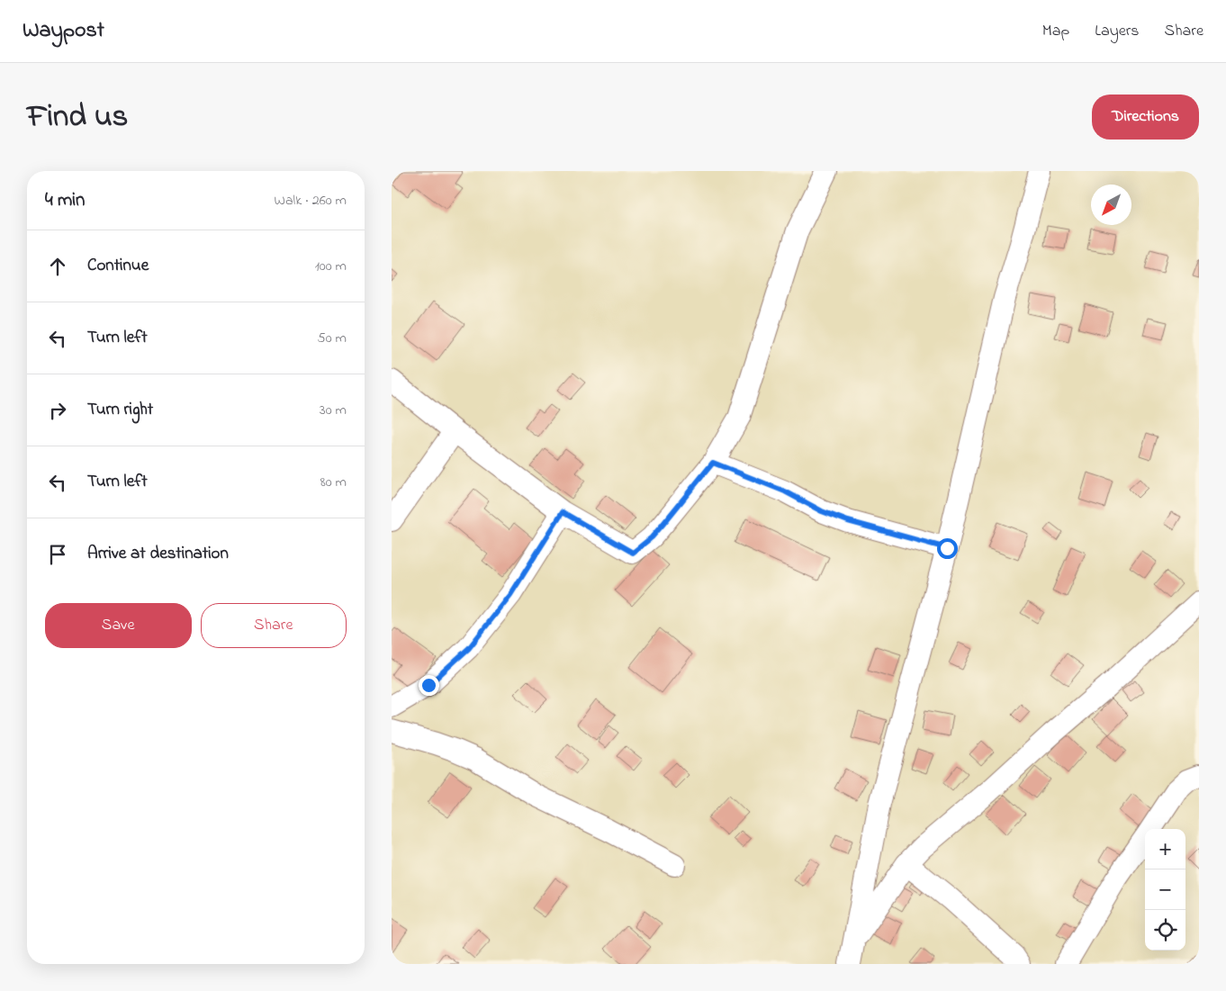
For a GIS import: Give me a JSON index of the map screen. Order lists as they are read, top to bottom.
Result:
{
  "north": "bottom left",
  "page": {
    "header": "Waypost",
    "nav": ["Map", "Layers", "Share"],
    "title": "Find us",
    "buttons": [
      "Directions",
      ["Save", "Share"]
    ],
    "heading": ["4 min", "Walk · 260 m"],
    "list": [
      ["Continue", "100 m"],
      ["Turn left", "50 m"],
      ["Turn right", "30 m"],
      ["Turn left", "80 m"],
      "Arrive at destination"
    ],
    "map_buttons": ["+", "−"]
  }
}
